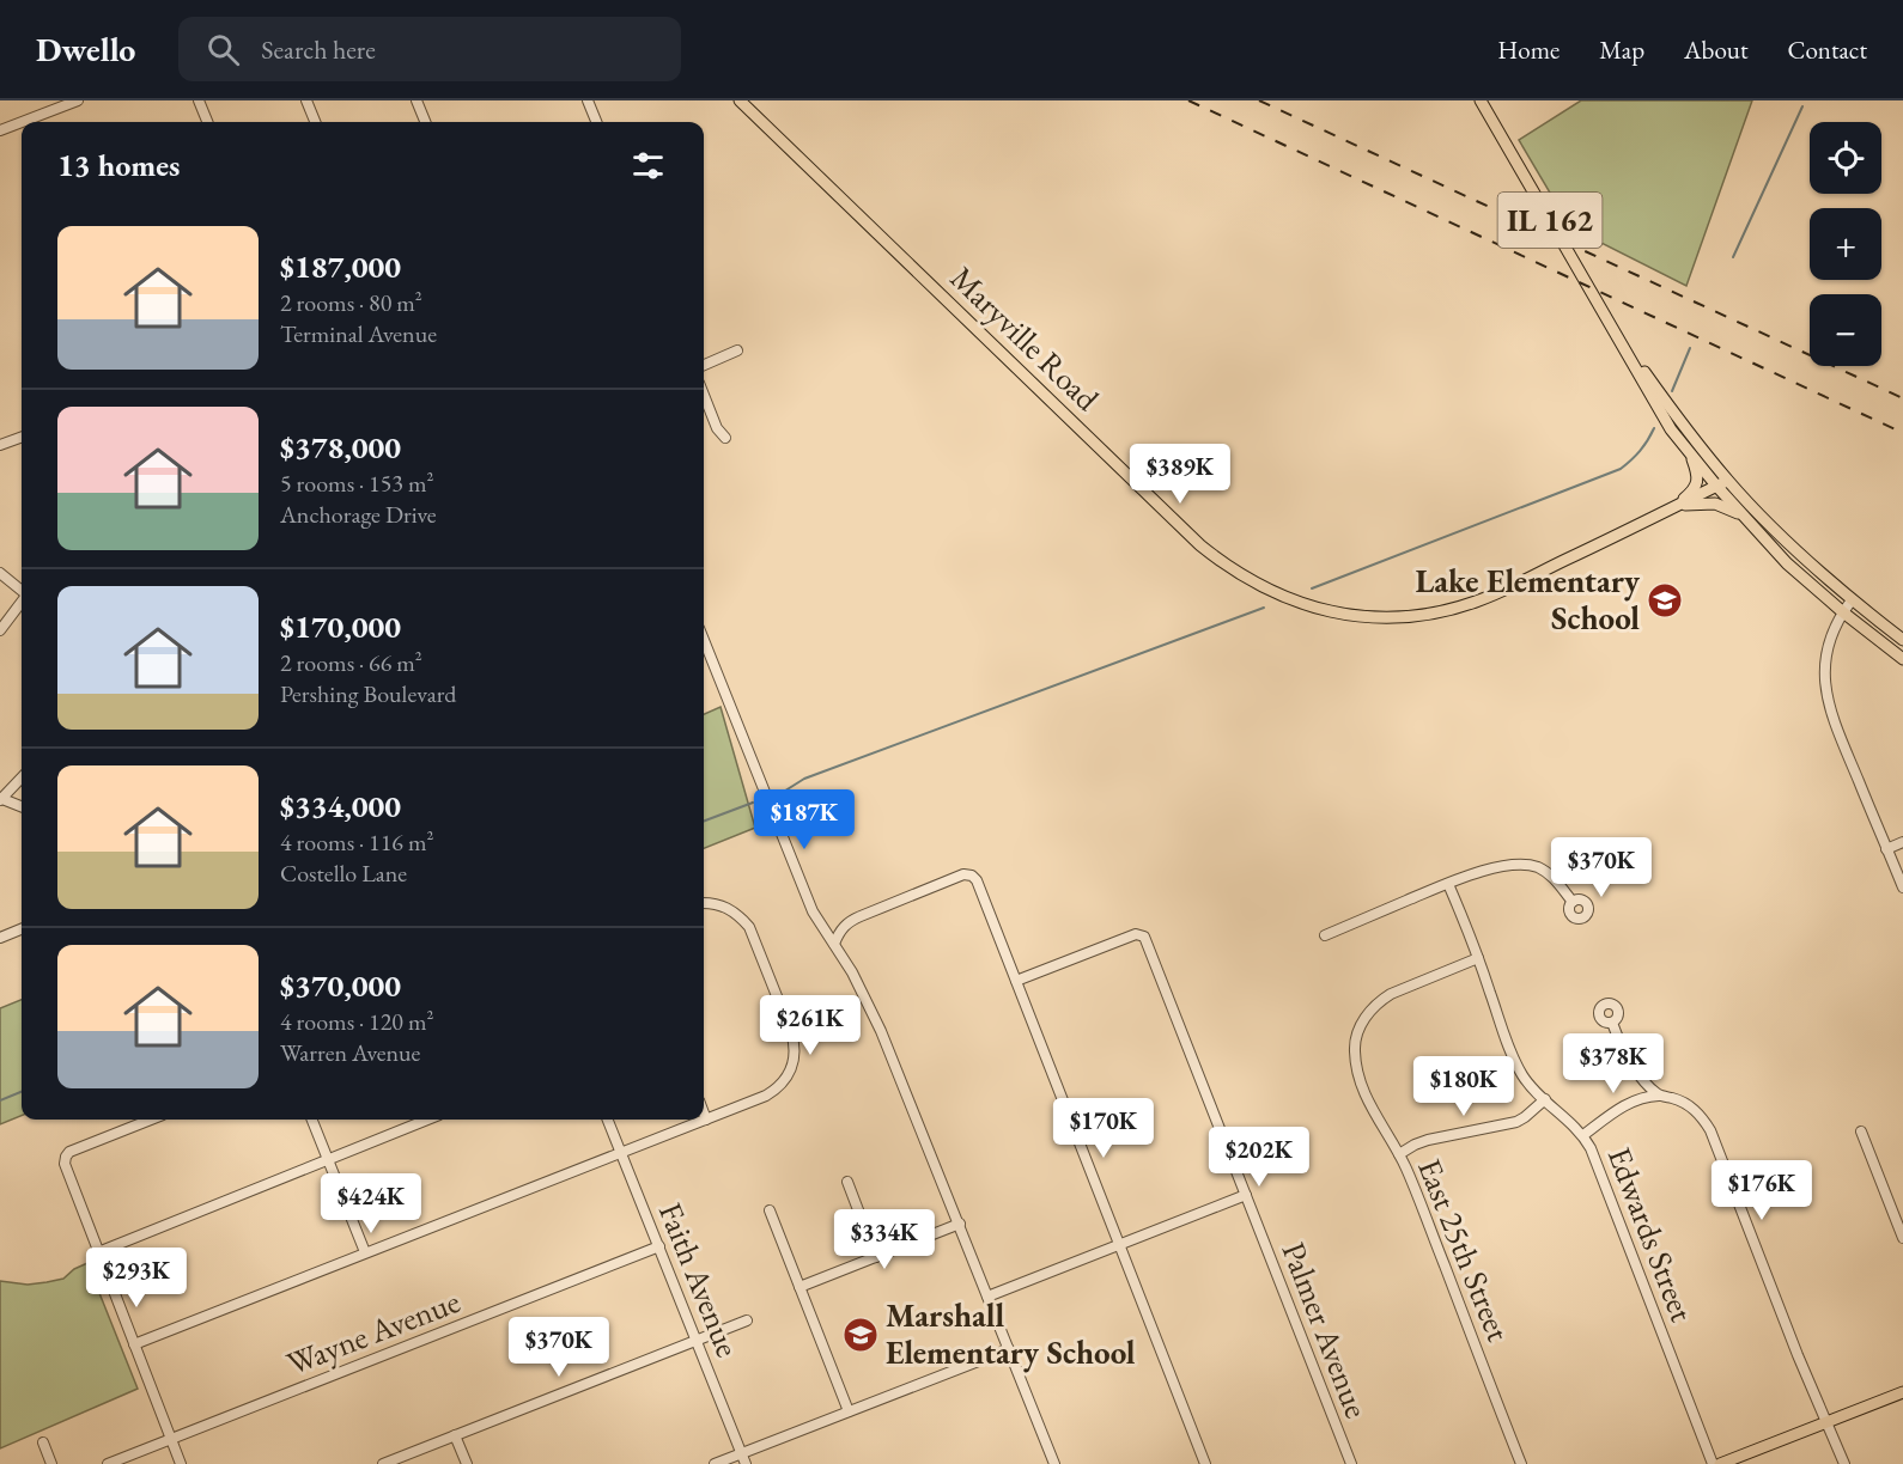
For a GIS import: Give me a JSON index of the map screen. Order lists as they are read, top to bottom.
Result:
{
  "streets": {
    "main road": ["IL 162", "Maryville Road"],
    "street": [
      "Edwards Street",
      "East 25th Street",
      "Faith Avenue",
      "Palmer Avenue",
      "Wayne Avenue"
    ]
  },
  "crossings": [
    ["IL 162", "Maryville Road"],
    ["Edwards Street", "East 25th Street"],
    ["Faith Avenue", "Wayne Avenue"]
  ],
  "places": {
    "school or university": ["Lake Elementary School", "Marshall Elementary School"]
  },
  "page": {
    "header": "Dwello",
    "search": "Search here",
    "nav": [
      "Home",
      "Map",
      "About",
      "Contact"
    ],
    "map_buttons": ["+", "−"],
    "heading": "13 homes",
    "list": [
      {
        "name": "$187,000",
        "note": "2 rooms · 80 m² · Terminal Avenue"
      },
      {
        "name": "$378,000",
        "note": "5 rooms · 153 m² · Anchorage Drive"
      },
      {
        "name": "$170,000",
        "note": "2 rooms · 66 m² · Pershing Boulevard"
      },
      {
        "name": "$334,000",
        "note": "4 rooms · 116 m² · Costello Lane"
      },
      {
        "name": "$370,000",
        "note": "4 rooms · 120 m² · Warren Avenue"
      }
    ],
    "price": [
      "$389K",
      "$187K",
      "$370K",
      "$261K",
      "$378K",
      "$180K",
      "$170K",
      "$202K",
      "$176K",
      "$424K",
      "$334K",
      "$293K",
      "$370K"
    ]
  }
}
